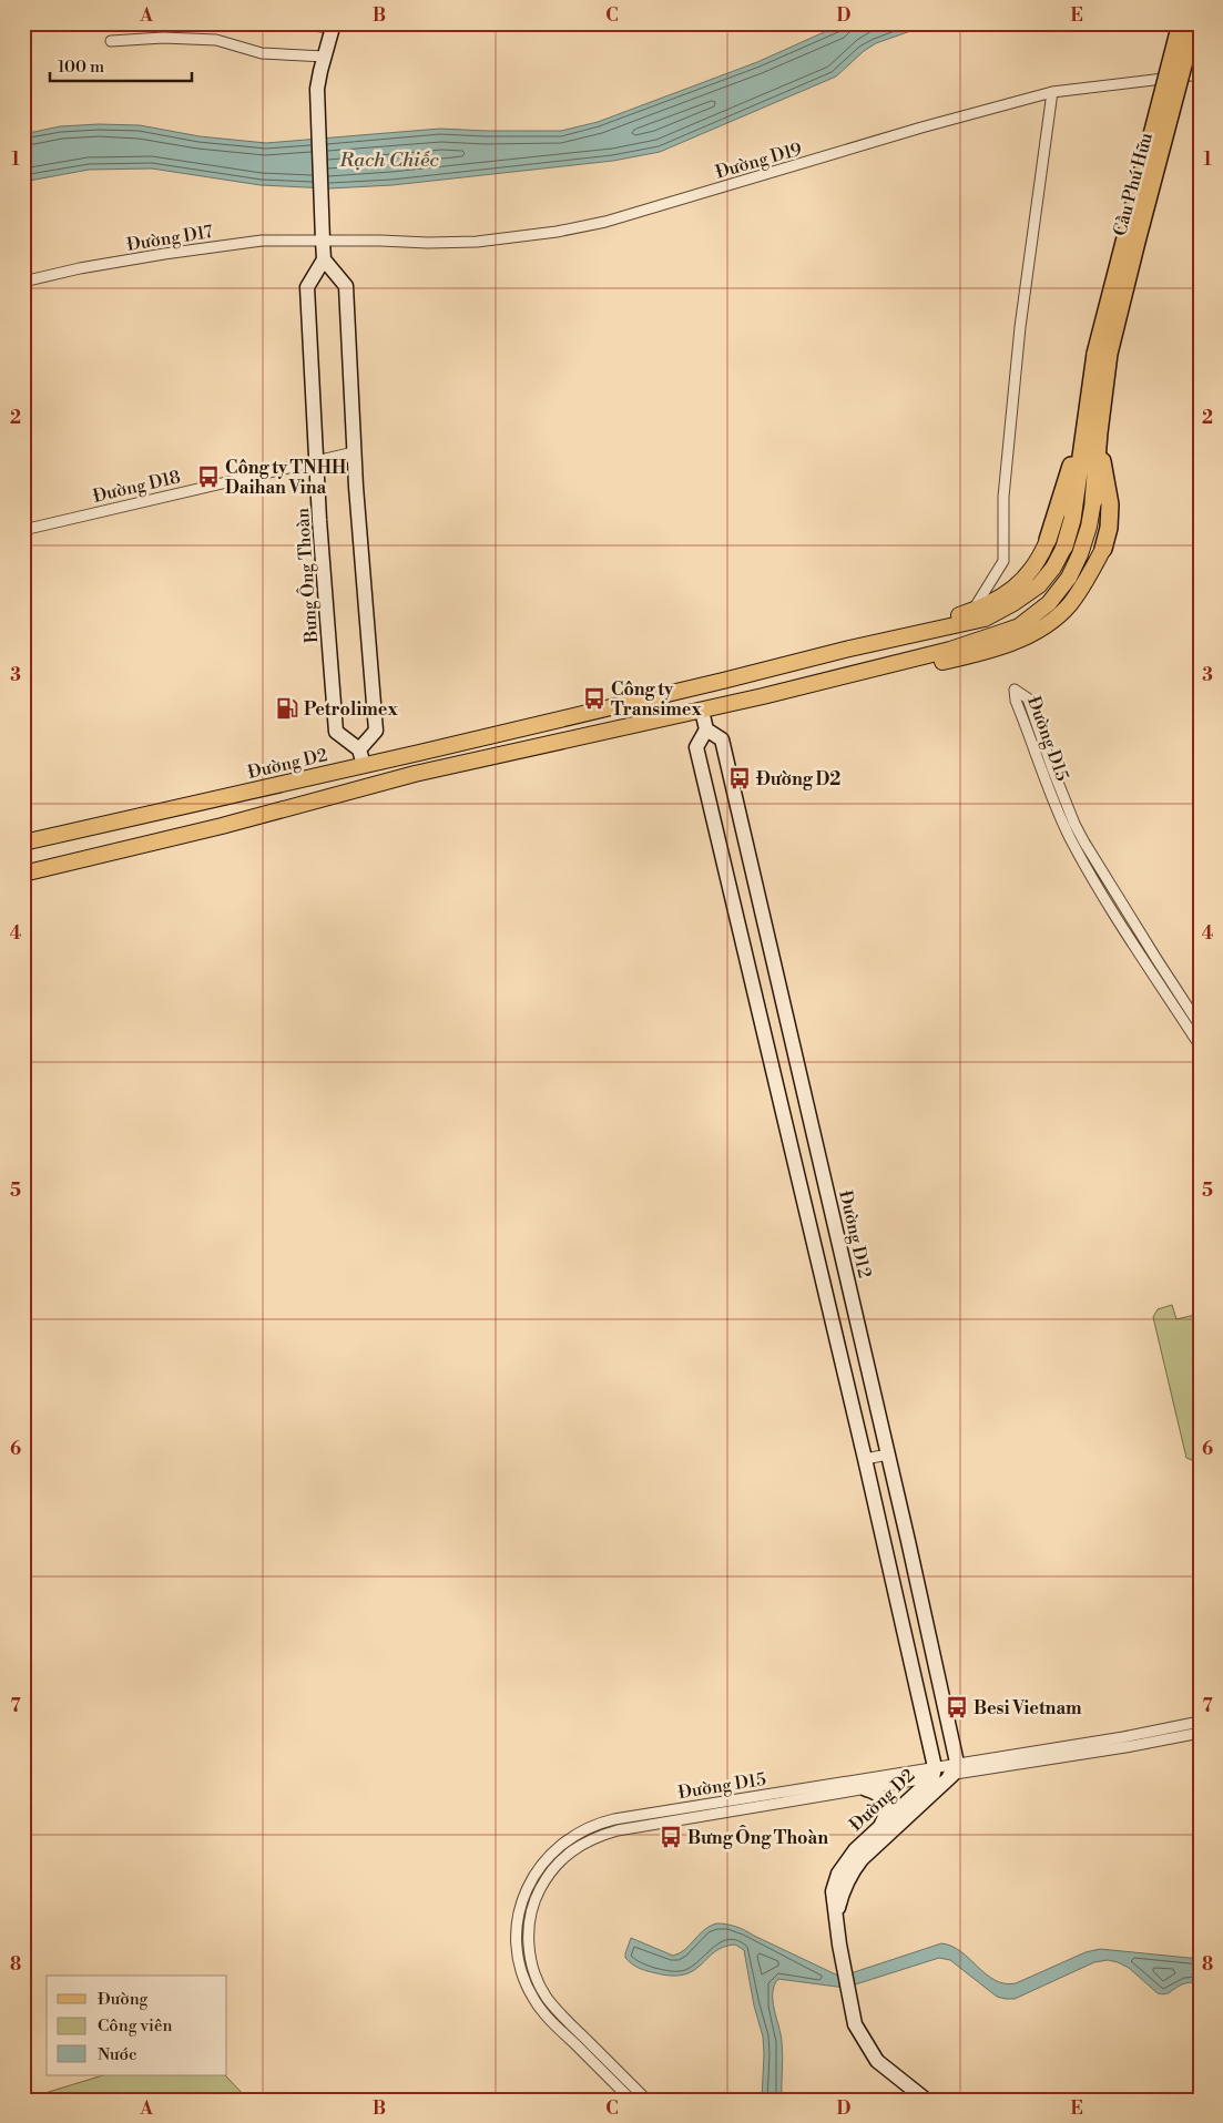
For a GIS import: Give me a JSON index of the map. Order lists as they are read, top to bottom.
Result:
{
  "streets": {
    "highway": ["Cầu Phú Hữu"],
    "main road": ["Đường D2"],
    "street": [
      "Đường D19",
      "Đường D17",
      "Đường D18",
      "Bưng Ông Thoàn",
      "Đường D15",
      "Đường D12"
    ]
  },
  "crossings": [
    ["Đường D19", "Đường D17"],
    ["Đường D18", "Bưng Ông Thoàn"],
    ["Bưng Ông Thoàn", "Đường D2"],
    ["Đường D15", "Đường D2"],
    ["Đường D15", "Đường D12"],
    ["Đường D2", "Đường D12"]
  ],
  "water": ["Rạch Chiếc"],
  "places": {
    "bus stop": [
      "Công ty TNHH Daihan Vina",
      "Công ty Transimex",
      "Đường D2",
      "Besi Vietnam",
      "Bưng Ông Thoàn"
    ],
    "fuel station": ["Petrolimex"]
  },
  "legend": ["Đường", "Công viên", "Nước"],
  "scale_bar": "100 m",
  "grid": {
    "columns": [
      "A",
      "B",
      "C",
      "D",
      "E"
    ],
    "rows": [
      "1",
      "2",
      "3",
      "4",
      "5",
      "6",
      "7",
      "8"
    ]
  }
}
